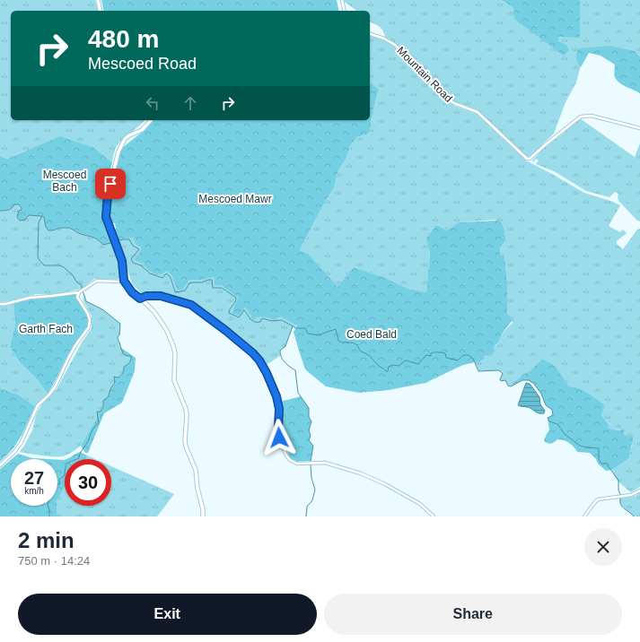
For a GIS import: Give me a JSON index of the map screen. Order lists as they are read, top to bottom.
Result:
{
  "streets": {
    "street": ["Mountain Road"]
  },
  "parks": [
    "Mescoed Bach",
    "Mescoed Mawr",
    "Garth Fach",
    "Coed Bald"
  ],
  "page": {
    "turn": ["480 m", "Mescoed Road"],
    "speed": "27 km/h",
    "limit": "30",
    "heading": ["2 min", "750 m · 14:24"],
    "buttons": ["Exit", "Share"]
  }
}
